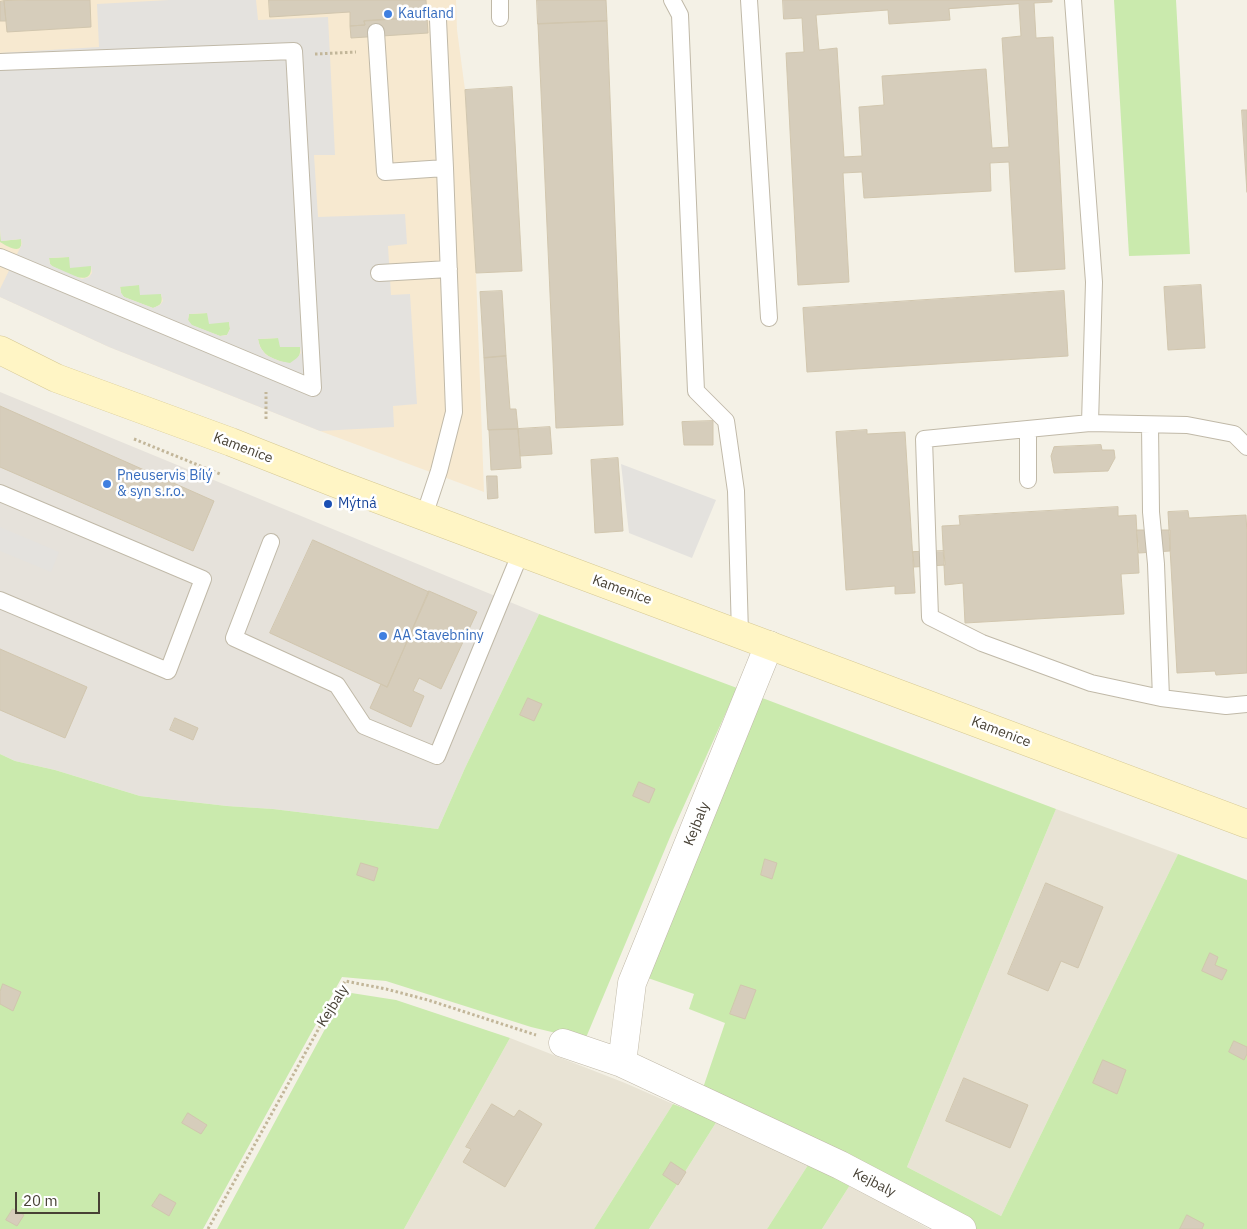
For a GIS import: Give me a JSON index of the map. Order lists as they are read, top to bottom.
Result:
{
  "streets": {
    "street": ["Kamenice", "Kejbaly"]
  },
  "crossings": [
    ["Kamenice", "Kejbaly"]
  ],
  "places": [
    "Kaufland",
    "Pneuservis Bílý & syn s.r.o.",
    "Mýtná",
    "AA Stavebniny"
  ],
  "scale_bar": "20 m"
}
